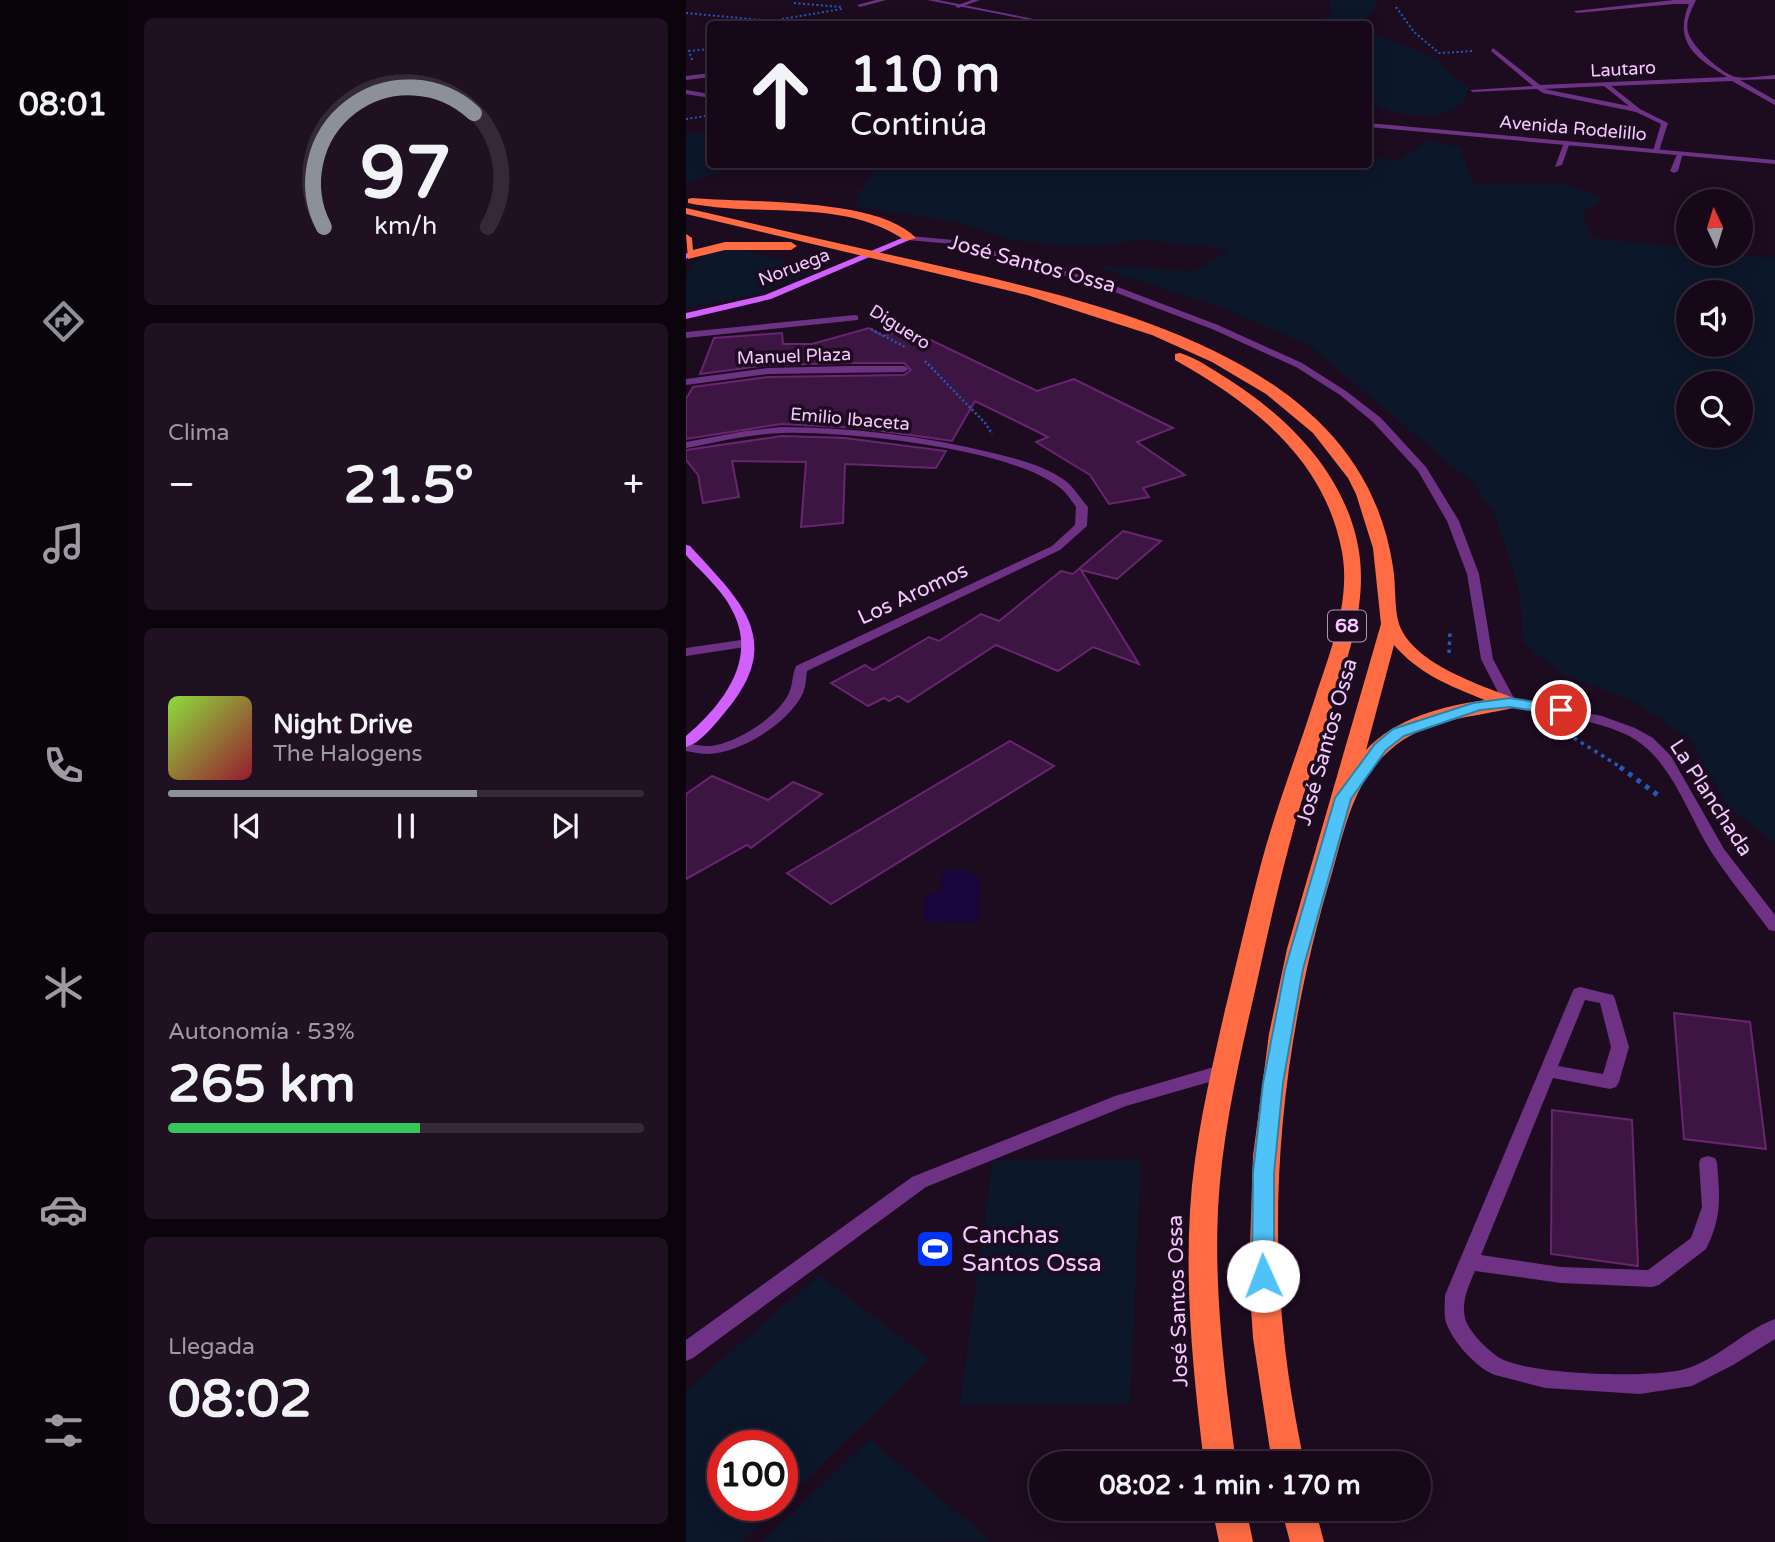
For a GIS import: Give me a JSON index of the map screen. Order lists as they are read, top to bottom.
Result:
{
  "streets": {
    "highway": ["José Santos Ossa", "68"],
    "main road": ["Noruega"],
    "street": [
      "Lautaro",
      "Avenida Rodelillo",
      "Diguero",
      "Manuel Plaza",
      "Emilio Ibaceta",
      "Los Aromos",
      "La Planchada"
    ]
  },
  "crossings": [
    ["Diguero", "Emilio Ibaceta"],
    ["Diguero", "Los Aromos"],
    ["Emilio Ibaceta", "Los Aromos"]
  ],
  "places": {
    "sports": ["Canchas Santos Ossa"]
  },
  "north": "top",
  "page": {
    "tabs": "08:01",
    "turn": ["110 m", "Continúa"],
    "tile": [
      "Clima",
      ["Autonomía · 53%", "265 km"],
      ["Llegada", "08:02"]
    ],
    "heat": ["−", "21.5°", "+"],
    "song": ["Night Drive", "The Halogens"],
    "limit": "100",
    "trip": "08:02 · 1 min · 170 m",
    "gauge": ["97", "km/h"]
  }
}
